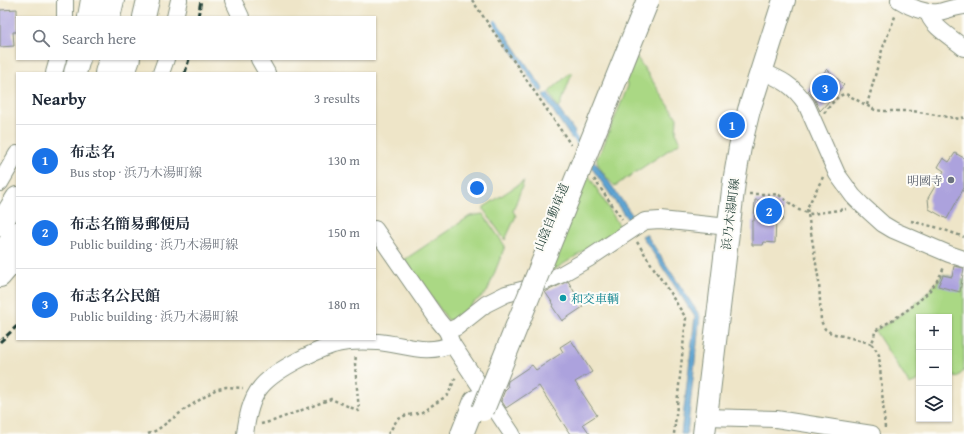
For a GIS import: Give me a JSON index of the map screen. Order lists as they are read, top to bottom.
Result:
{
  "streets": {
    "main road": ["浜乃木湯町線", "山陰自動車道"]
  },
  "places": ["明國寺", "和交車輌"],
  "page": {
    "search": "Search here",
    "heading": ["Nearby", "3 results"],
    "pins": ["3", "1", "2"],
    "list": [
      {
        "mark": "1",
        "name": "布志名",
        "note": "Bus stop · 浜乃木湯町線",
        "value": "130 m"
      },
      {
        "mark": "2",
        "name": "布志名簡易郵便局",
        "note": "Public building · 浜乃木湯町線",
        "value": "150 m"
      },
      {
        "mark": "3",
        "name": "布志名公民館",
        "note": "Public building · 浜乃木湯町線",
        "value": "180 m"
      }
    ],
    "map_buttons": ["+", "−"]
  }
}
